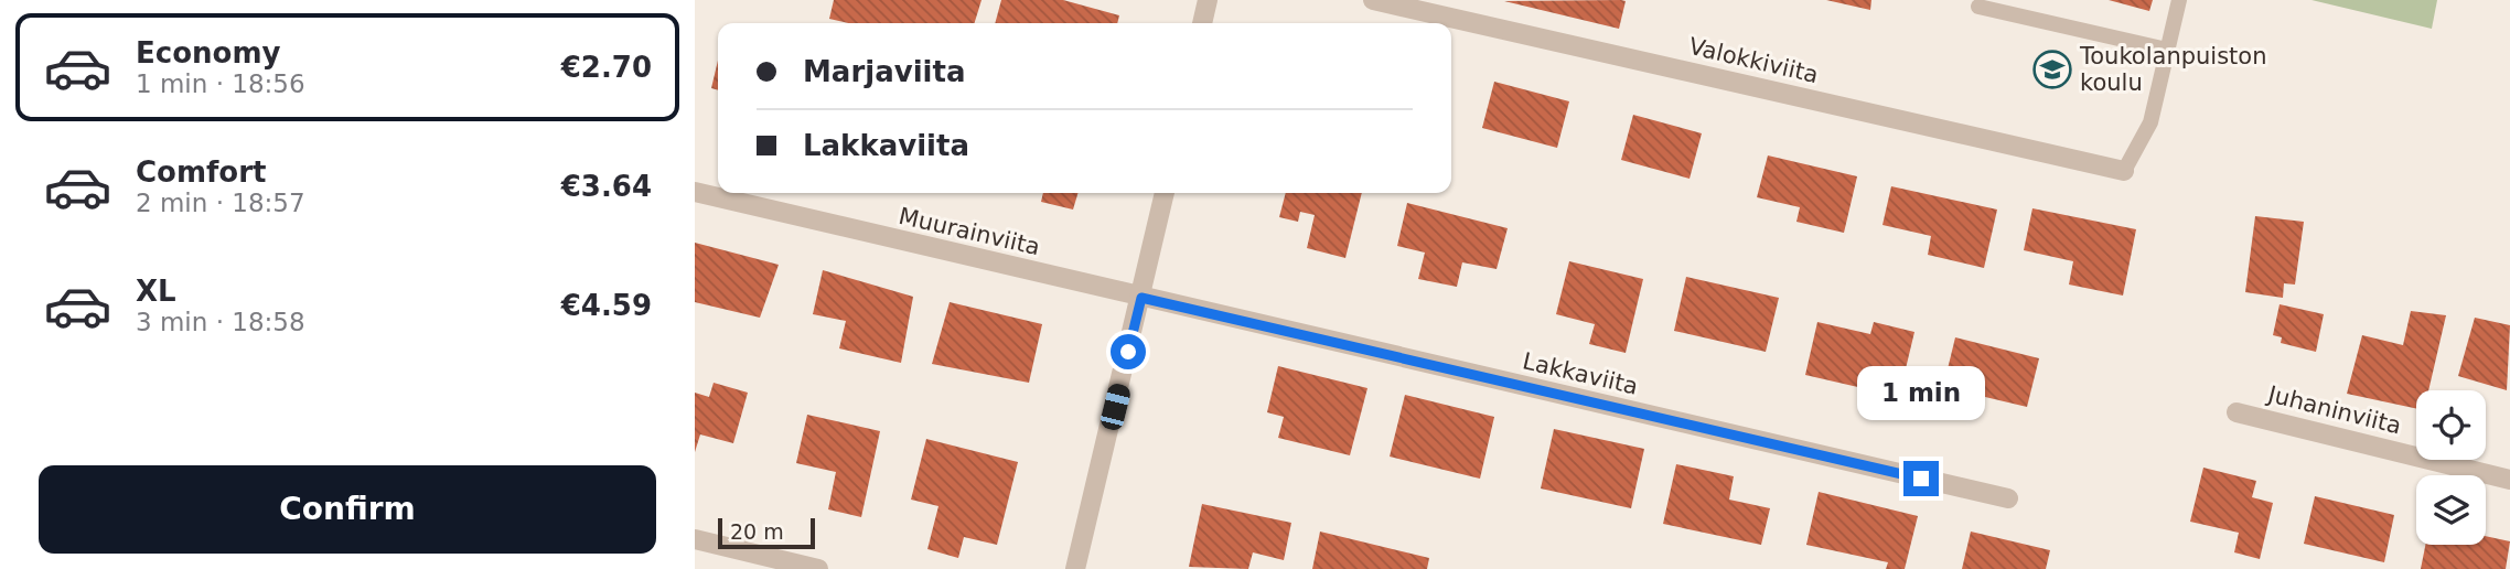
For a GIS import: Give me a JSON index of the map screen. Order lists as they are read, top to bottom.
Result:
{
  "streets": {
    "street": [
      "Valokkiviita",
      "Muurainviita",
      "Lakkaviita",
      "Juhaninviita"
    ]
  },
  "crossings": [
    ["Muurainviita", "Lakkaviita"]
  ],
  "places": {
    "school or university": ["Toukolanpuiston koulu"]
  },
  "scale_bar": "20 m",
  "page": {
    "list": [
      {
        "name": "Economy",
        "note": "1 min · 18:56",
        "value": "€2.70"
      },
      {
        "name": "Comfort",
        "note": "2 min · 18:57",
        "value": "€3.64"
      },
      {
        "name": "XL",
        "note": "3 min · 18:58",
        "value": "€4.59"
      }
    ],
    "banner": ["Marjaviita", "Lakkaviita"],
    "bubble": "1 min",
    "buttons": "Confirm",
    "scale": "20 m"
  }
}
